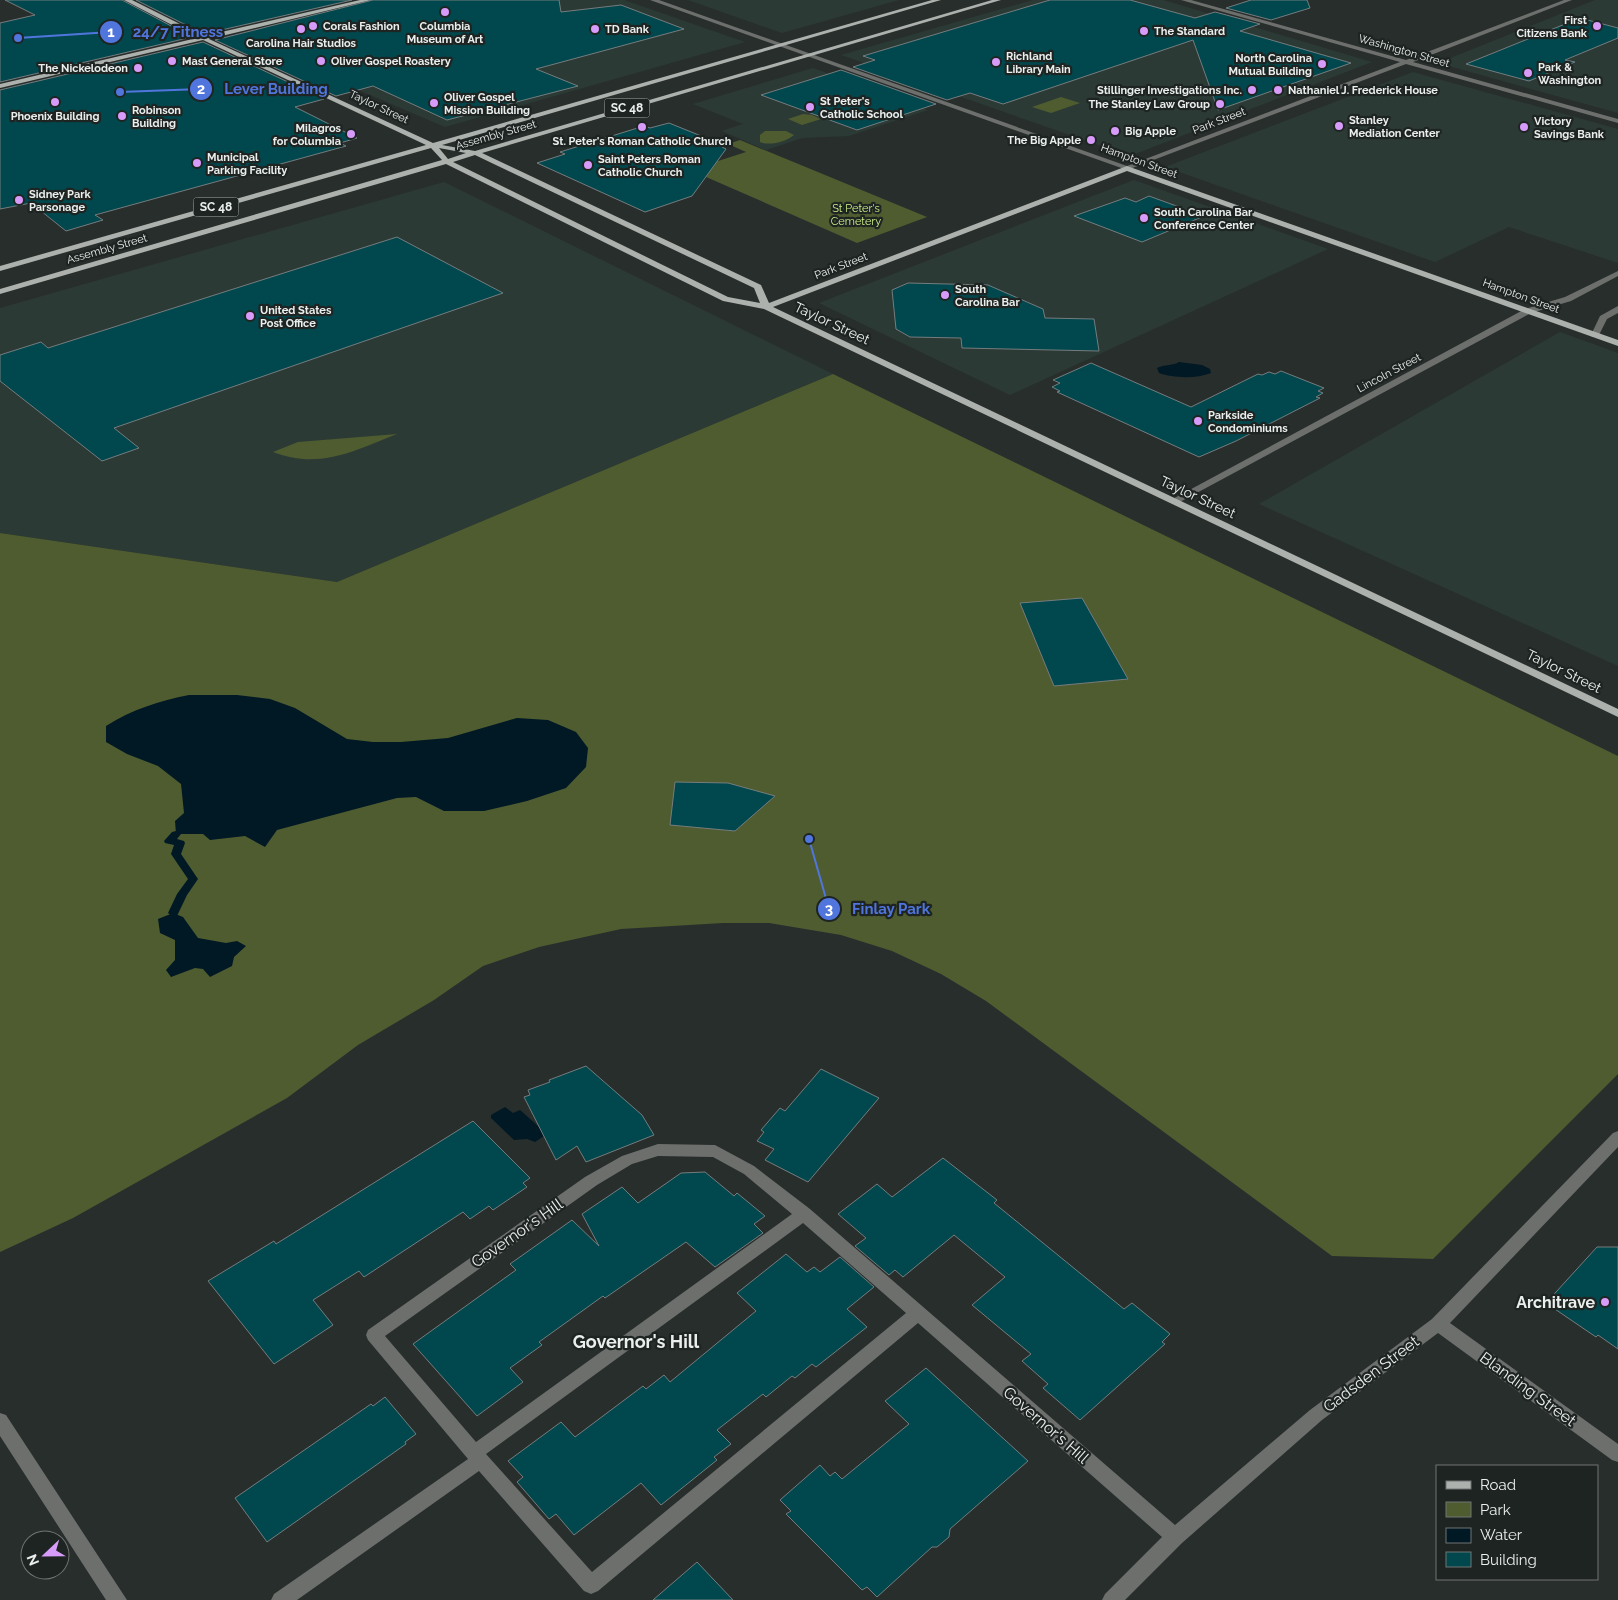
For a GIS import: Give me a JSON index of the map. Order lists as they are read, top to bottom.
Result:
{
  "streets": {
    "main road": [
      "Taylor Street",
      "SC 48",
      "Park Street",
      "Assembly Street",
      "Hampton Street"
    ],
    "street": [
      "Washington Street",
      "Lincoln Street",
      "Governor's Hill",
      "Gadsden Street",
      "Blanding Street"
    ]
  },
  "crossings": [
    ["Washington Street", "Park Street"],
    ["Taylor Street", "Park Street"],
    ["Taylor Street", "Assembly Street"],
    ["Taylor Street", "Lincoln Street"],
    ["Park Street", "Hampton Street"],
    ["Assembly Street", "Hampton Street"],
    ["Hampton Street", "Lincoln Street"],
    ["Governor's Hill", "Gadsden Street"],
    ["Gadsden Street", "Blanding Street"]
  ],
  "districts": ["Governor's Hill"],
  "parks": ["St Peter's Cemetery"],
  "places": [
    "Columbia Museum of Art",
    "Corals Fashion",
    "First Citizens Bank",
    "Carolina Hair Studios",
    "TD Bank",
    "The Standard",
    "24/7 Fitness",
    "Mast General Store",
    "Oliver Gospel Roastery",
    "Richland Library Main",
    "North Carolina Mutual Building",
    "The Nickelodeon",
    "Park & Washington",
    "Stillinger Investigations Inc.",
    "Nathaniel J. Frederick House",
    "Lever Building",
    "Phoenix Building",
    "Oliver Gospel Mission Building",
    "The Stanley Law Group",
    "St Peter's Catholic School",
    "Robinson Building",
    "Stanley Mediation Center",
    "St. Peter's Roman Catholic Church",
    "Victory Savings Bank",
    "Big Apple",
    "Milagros for Columbia",
    "The Big Apple",
    "Municipal Parking Facility",
    "Saint Peters Roman Catholic Church",
    "Sidney Park Parsonage",
    "South Carolina Bar Conference Center",
    "South Carolina Bar",
    "United States Post Office",
    "Parkside Condominiums",
    "Finlay Park",
    "Architrave"
  ],
  "legend": [
    "Road",
    "Park",
    "Water",
    "Building"
  ],
  "north": "left"
}
